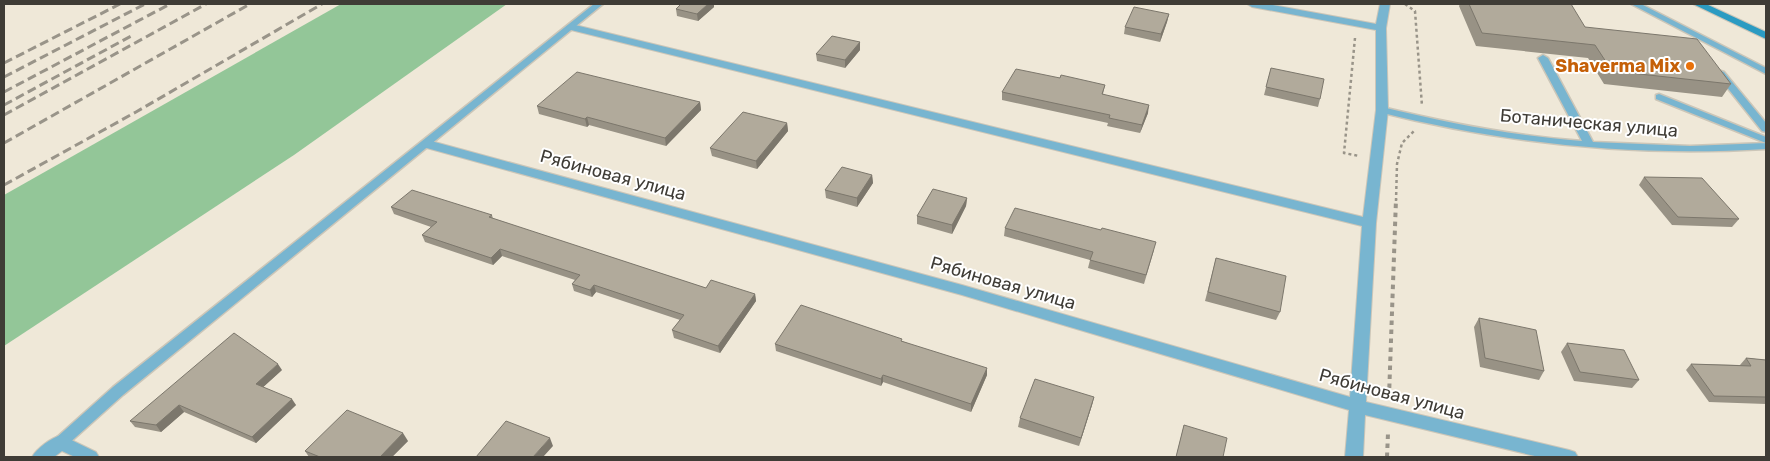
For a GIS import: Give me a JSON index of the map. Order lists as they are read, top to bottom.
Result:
{
  "streets": {
    "street": ["Рябиновая улица"],
    "lane": ["Ботаническая улица"]
  },
  "places": ["Shaverma Mix"]
}
